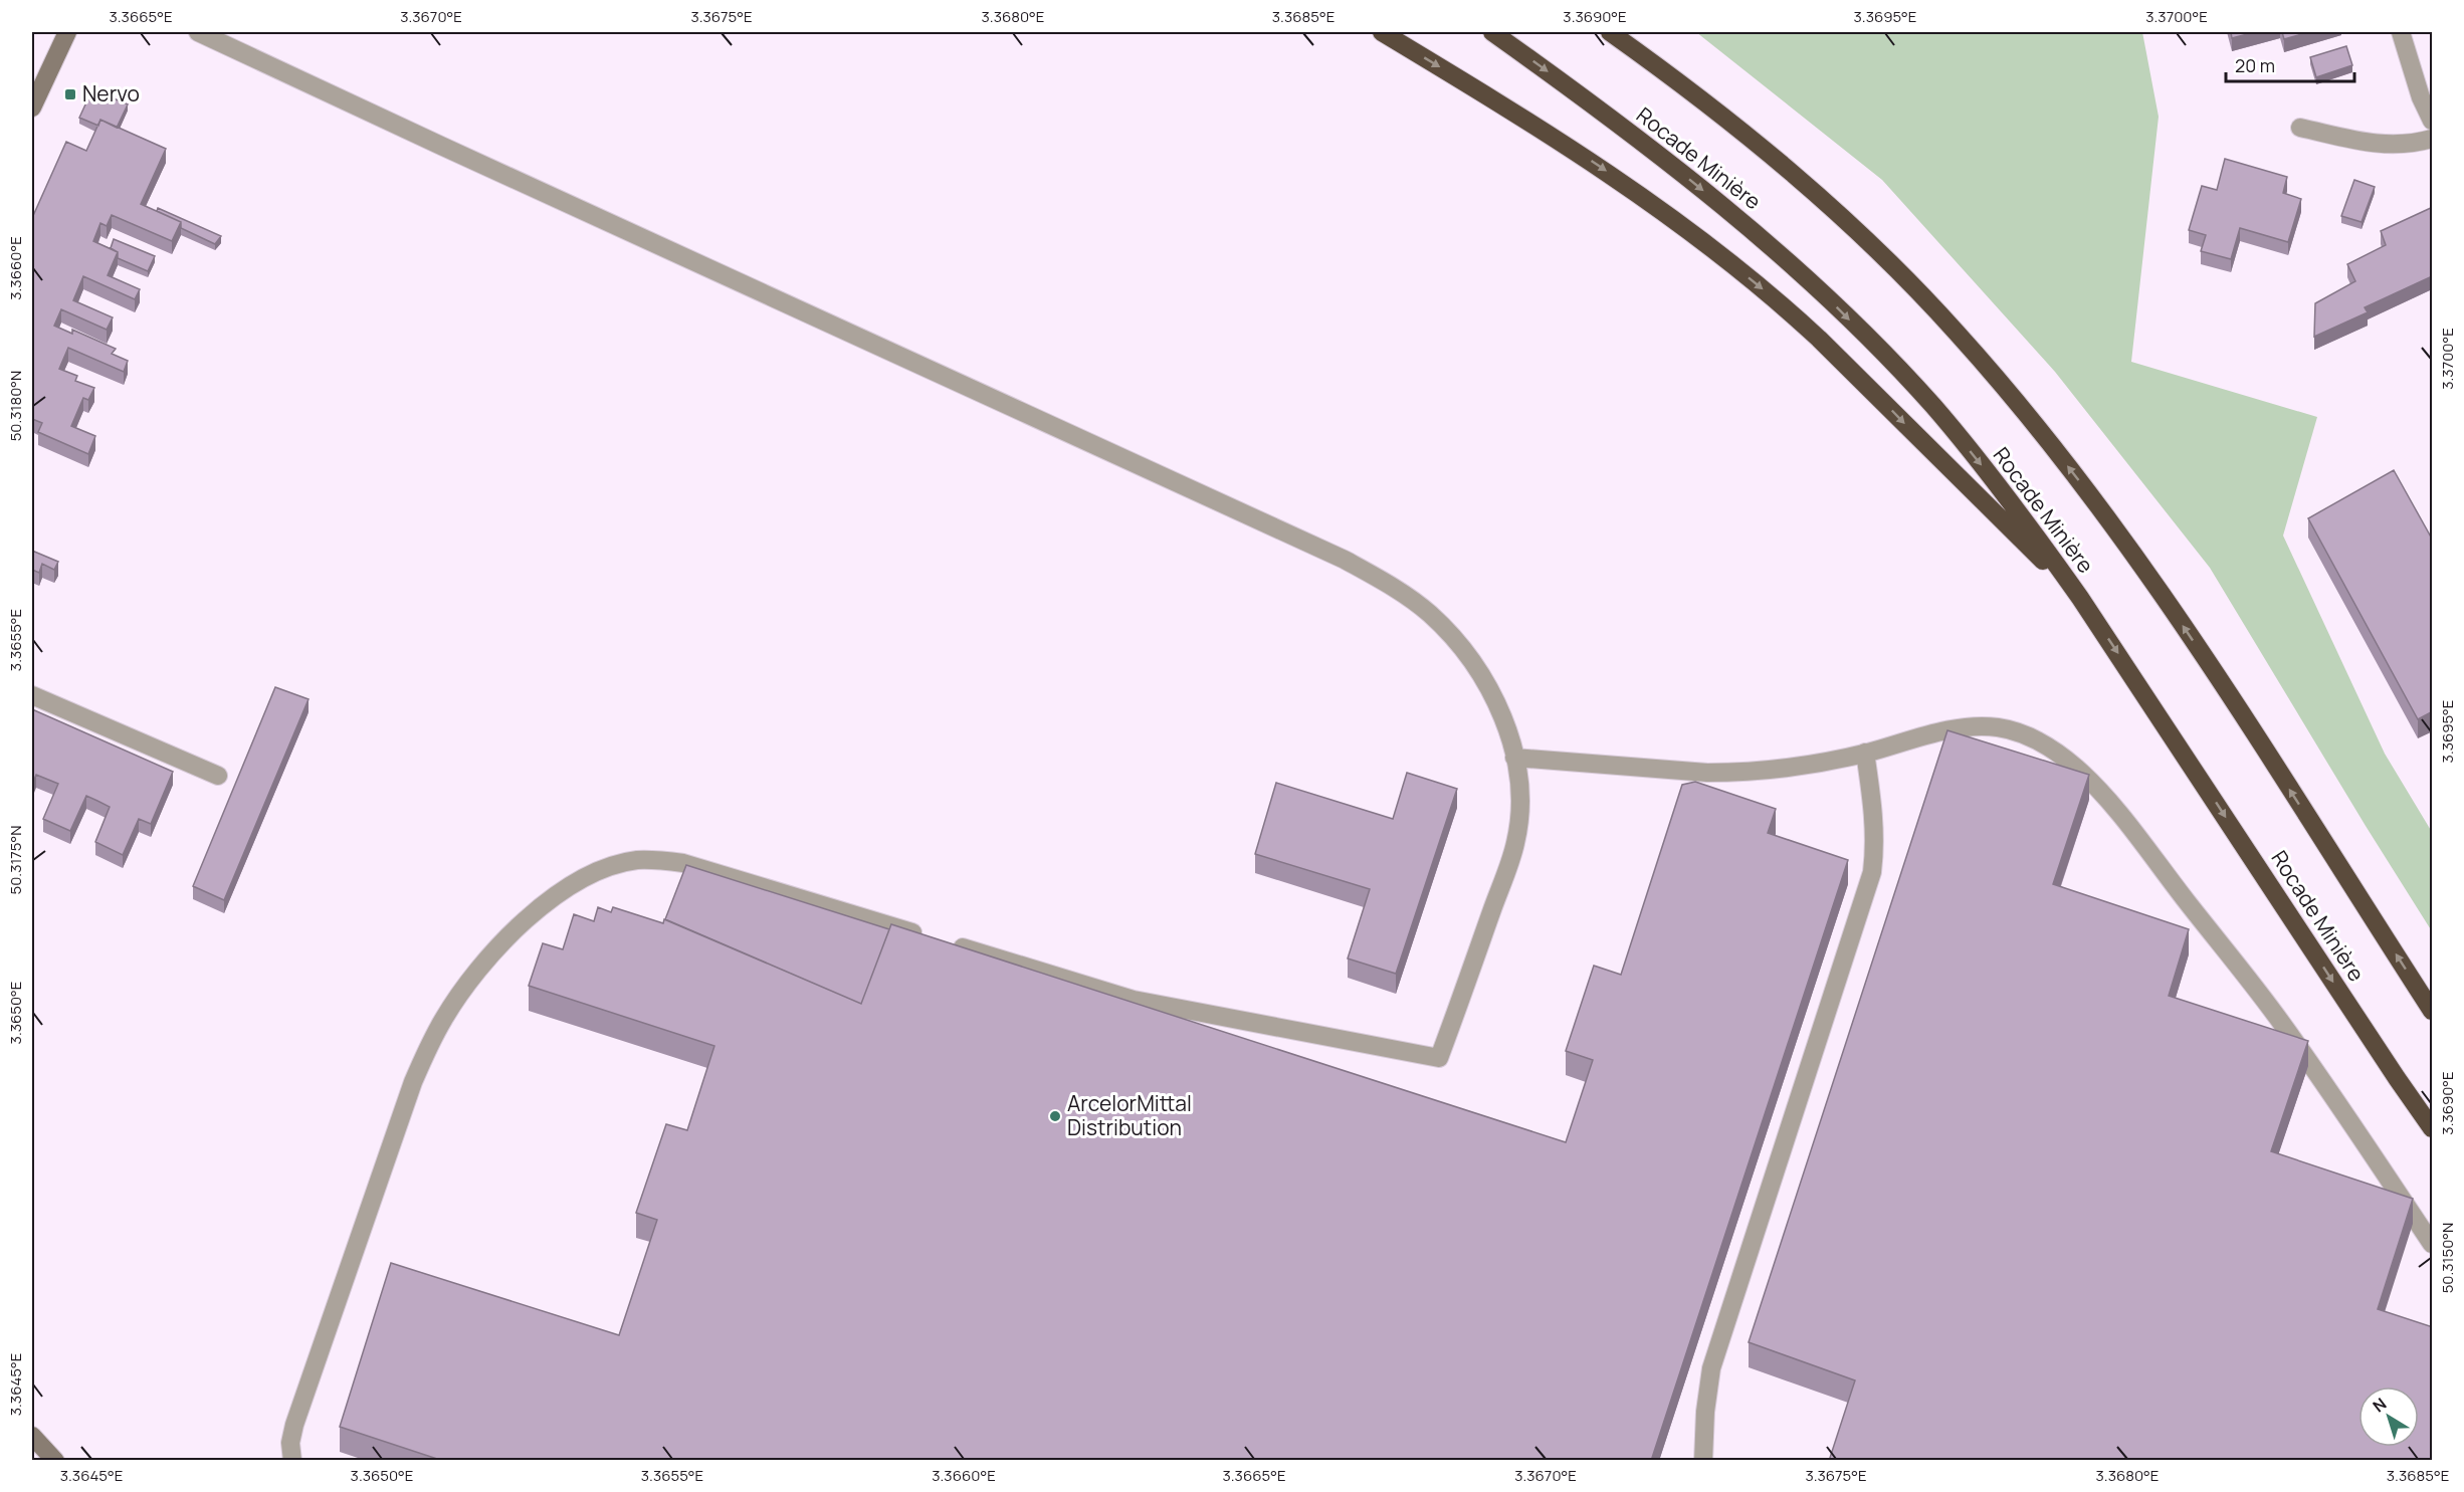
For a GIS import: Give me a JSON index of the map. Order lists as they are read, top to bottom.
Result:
{
  "streets": {
    "highway": ["Rocade Minière"]
  },
  "places": {
    "transit": ["Nervo"],
    "other": ["ArcelorMittal Distribution"]
  },
  "scale_bar": "20 m",
  "north": "top left",
  "coordinates": [
    "3.3665°E",
    "3.3670°E",
    "3.3675°E",
    "3.3680°E",
    "3.3685°E",
    "3.3690°E",
    "3.3695°E",
    "3.3700°E",
    "3.3660°E",
    "50.3180°N",
    "3.3655°E",
    "50.3175°N",
    "3.3650°E",
    "50.3150°N",
    "3.3645°E"
  ]
}
